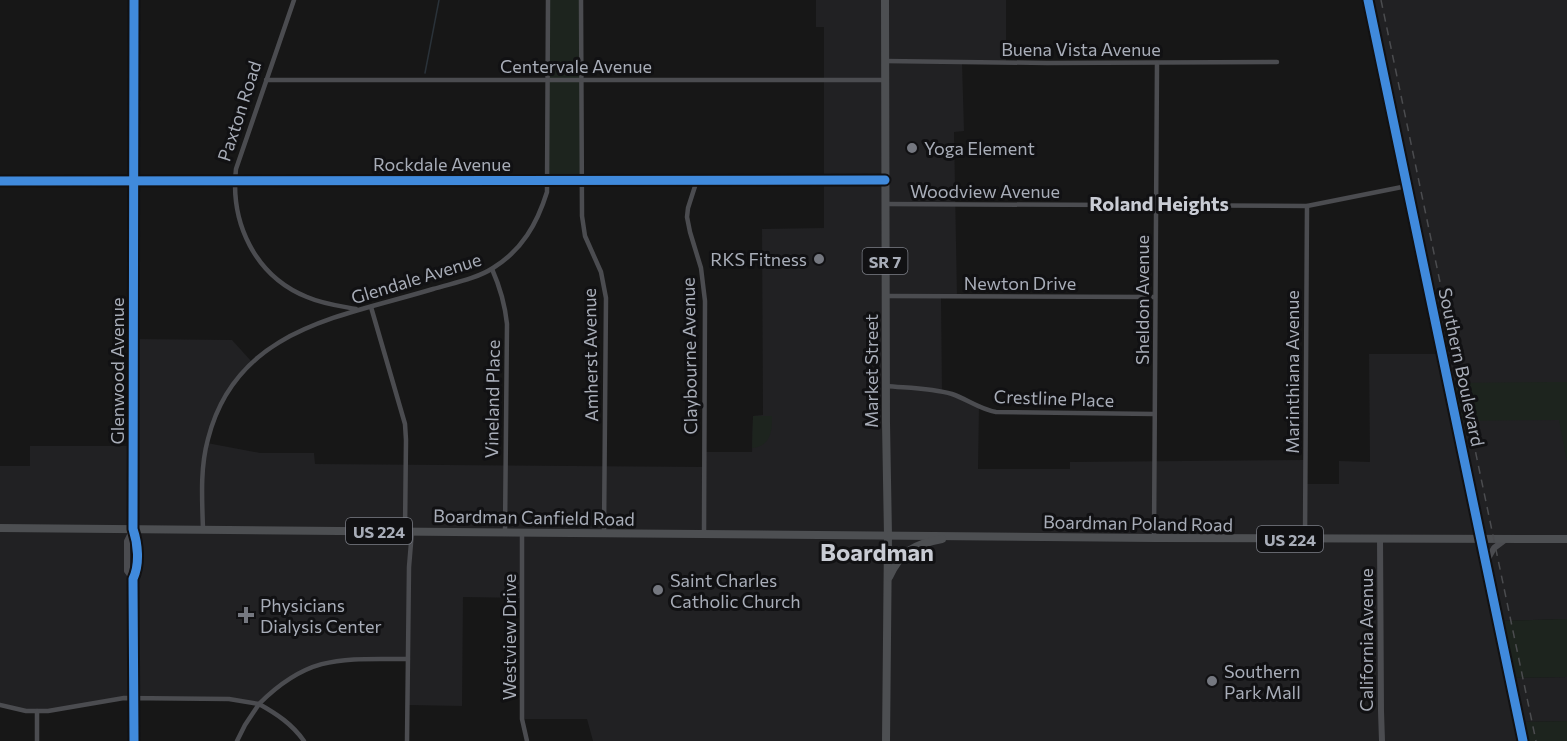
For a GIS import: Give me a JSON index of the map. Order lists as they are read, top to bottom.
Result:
{
  "streets": {
    "main road": [
      "SR 7",
      "Market Street",
      "Boardman Canfield Road",
      "Boardman Poland Road",
      "US 224"
    ],
    "street": [
      "Buena Vista Avenue",
      "Centervale Avenue",
      "Paxton Road",
      "Rockdale Avenue",
      "Woodview Avenue",
      "Glendale Avenue",
      "Newton Drive",
      "Sheldon Avenue",
      "Amherst Avenue",
      "Claybourne Avenue",
      "Southern Boulevard",
      "Glenwood Avenue",
      "Marinthiana Avenue",
      "Crestline Place",
      "Vineland Place",
      "Westview Drive",
      "California Avenue"
    ]
  },
  "crossings": [
    ["Buena Vista Avenue", "Sheldon Avenue"],
    ["Buena Vista Avenue", "Market Street"],
    ["Centervale Avenue", "Paxton Road"],
    ["Centervale Avenue", "Glendale Avenue"],
    ["Centervale Avenue", "Amherst Avenue"],
    ["Centervale Avenue", "Market Street"],
    ["Paxton Road", "Rockdale Avenue"],
    ["Paxton Road", "Glendale Avenue"],
    ["Rockdale Avenue", "Glendale Avenue"],
    ["Rockdale Avenue", "Amherst Avenue"],
    ["Rockdale Avenue", "Claybourne Avenue"],
    ["Rockdale Avenue", "Glenwood Avenue"],
    ["Rockdale Avenue", "Market Street"],
    ["Woodview Avenue", "Sheldon Avenue"],
    ["Woodview Avenue", "Southern Boulevard"],
    ["Woodview Avenue", "Market Street"],
    ["Woodview Avenue", "Marinthiana Avenue"],
    ["Glendale Avenue", "Vineland Place"],
    ["Glendale Avenue", "Boardman Canfield Road"],
    ["Newton Drive", "Sheldon Avenue"],
    ["Newton Drive", "Market Street"],
    ["Sheldon Avenue", "Crestline Place"],
    ["Sheldon Avenue", "Boardman Poland Road"],
    ["Amherst Avenue", "Boardman Canfield Road"],
    ["Claybourne Avenue", "Boardman Canfield Road"],
    ["Southern Boulevard", "Boardman Poland Road"],
    ["Glenwood Avenue", "Boardman Canfield Road"],
    ["Market Street", "Crestline Place"],
    ["Market Street", "Boardman Canfield Road"],
    ["Market Street", "Boardman Poland Road"],
    ["Marinthiana Avenue", "Boardman Poland Road"],
    ["Vineland Place", "Boardman Canfield Road"],
    ["Boardman Canfield Road", "Boardman Poland Road"],
    ["Boardman Canfield Road", "Westview Drive"],
    ["Boardman Poland Road", "California Avenue"]
  ],
  "districts": ["Roland Heights", "Boardman"],
  "places": {
    "other": [
      "Yoga Element",
      "RKS Fitness",
      "Saint Charles Catholic Church",
      "Southern Park Mall"
    ],
    "health": ["Physicians Dialysis Center"]
  }
}
